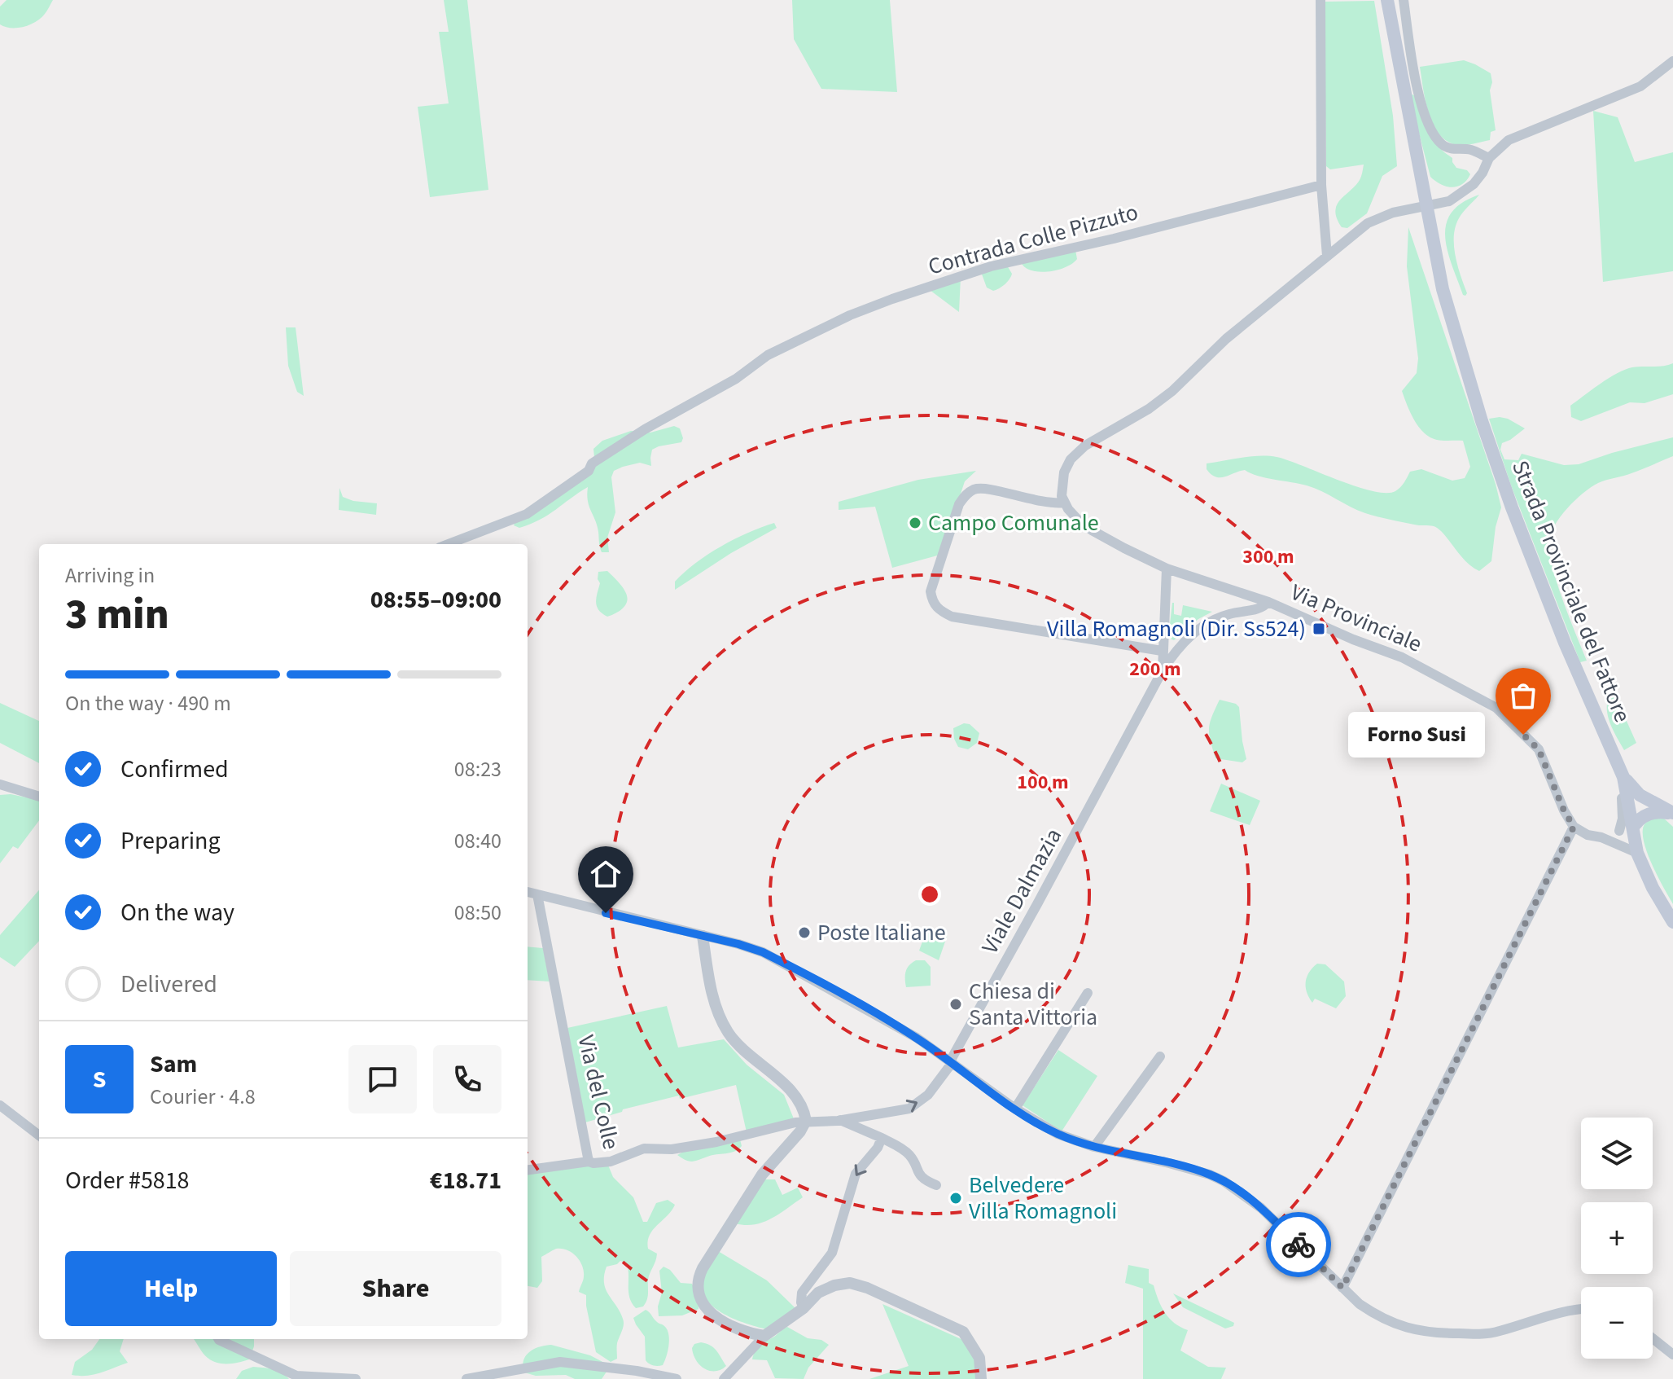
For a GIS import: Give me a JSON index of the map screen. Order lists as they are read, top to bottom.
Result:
{
  "streets": {
    "main road": ["Strada Provinciale del Fattore"],
    "street": [
      "Contrada Colle Pizzuto",
      "Via Provinciale",
      "Viale Dalmazia",
      "Via del Colle"
    ]
  },
  "crossings": [
    ["Via Provinciale", "Viale Dalmazia"],
    ["Viale Dalmazia", "Via del Colle"]
  ],
  "places": {
    "other": [
      "Campo Comunale",
      "Forno Susi",
      "Poste Italiane",
      "Chiesa di Santa Vittoria",
      "Belvedere Villa Romagnoli"
    ],
    "transit": ["Villa Romagnoli (Dir. Ss524)"]
  },
  "page": {
    "heading": ["3 min", "Arriving in", "08:55–09:00"],
    "panel": [
      "Sam",
      "Courier · 4.8",
      "Order #5818",
      "€18.71"
    ],
    "bar": "On the way · 490 m",
    "bubble": "Forno Susi",
    "list": [
      ["Confirmed", "08:23"],
      ["Preparing", "08:40"],
      ["On the way", "08:50"],
      "Delivered"
    ],
    "round": "S",
    "map_buttons": ["+", "−"],
    "buttons": ["Help", "Share"]
  },
  "rings": ["300 m", "200 m", "100 m"]
}
